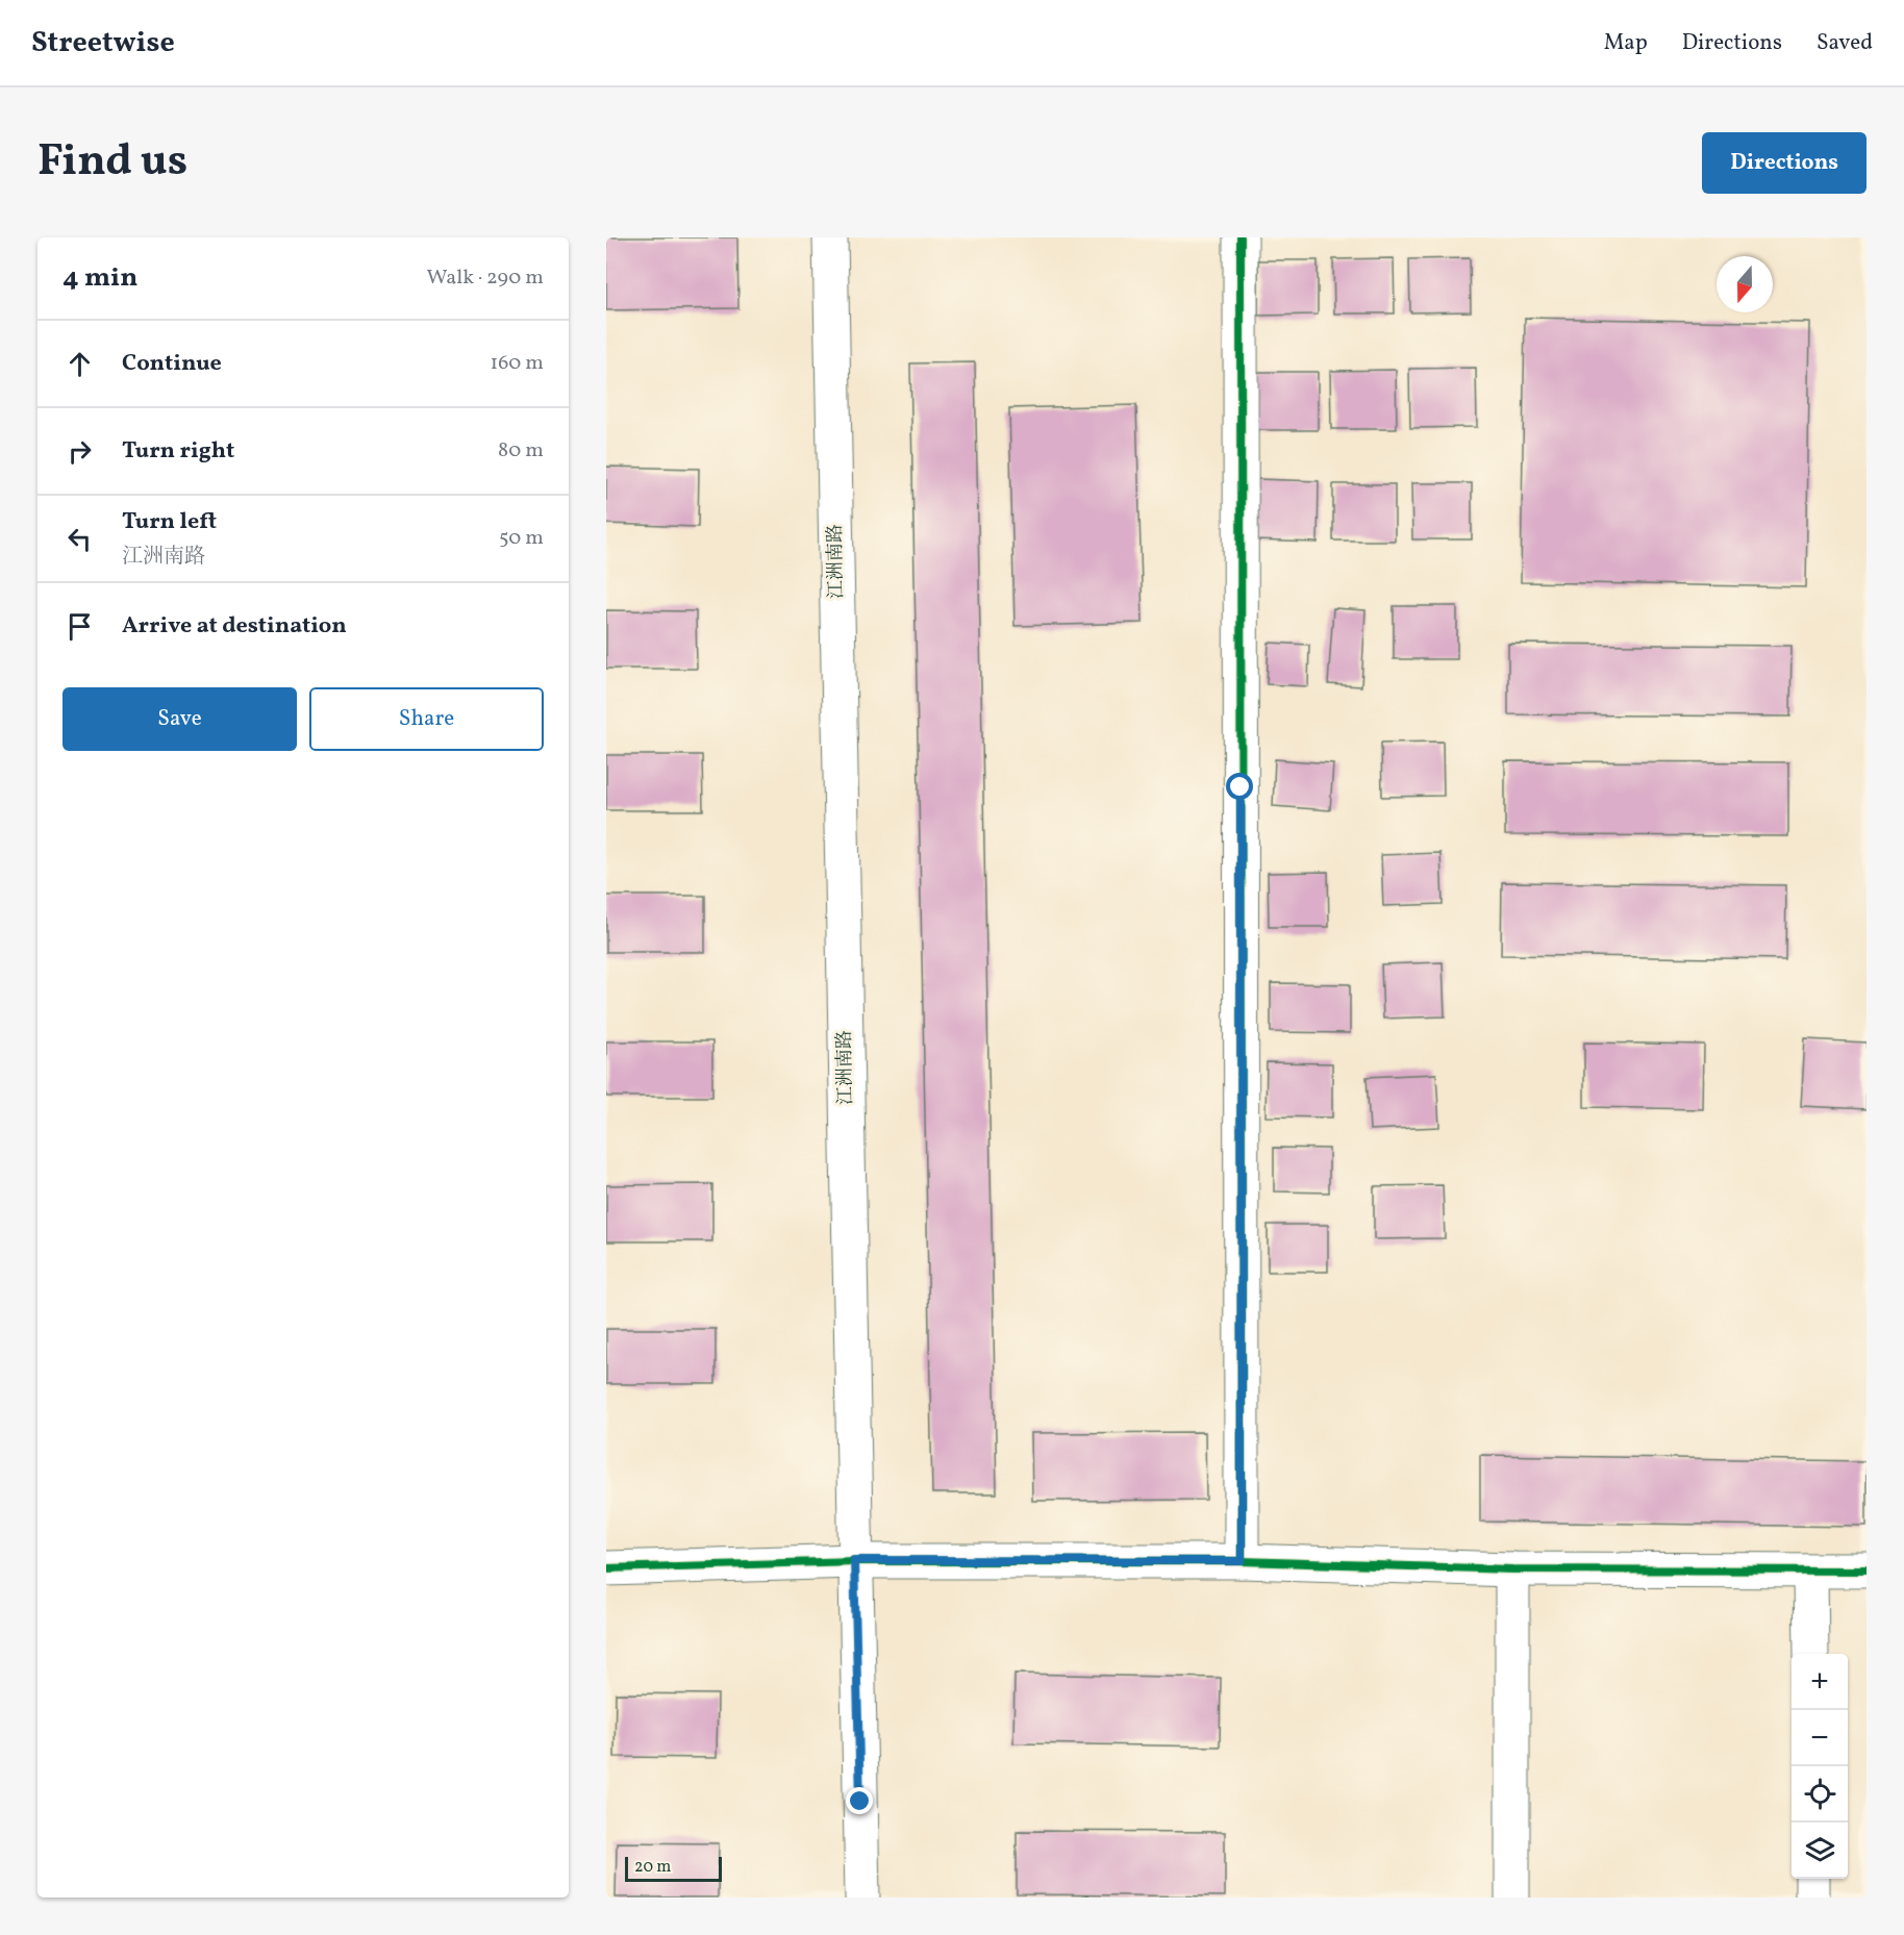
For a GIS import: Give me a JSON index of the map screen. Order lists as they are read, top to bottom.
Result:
{
  "streets": {
    "street": ["江洲南路"]
  },
  "scale_bar": "20 m",
  "north": "bottom",
  "page": {
    "header": "Streetwise",
    "nav": ["Map", "Directions", "Saved"],
    "title": "Find us",
    "buttons": [
      "Directions",
      ["Save", "Share"]
    ],
    "heading": ["4 min", "Walk · 290 m"],
    "list": [
      ["Continue", "160 m"],
      ["Turn right", "80 m"],
      ["Turn left", "江洲南路", "50 m"],
      "Arrive at destination"
    ],
    "map_buttons": ["+", "−"],
    "scale": "20 m"
  }
}
